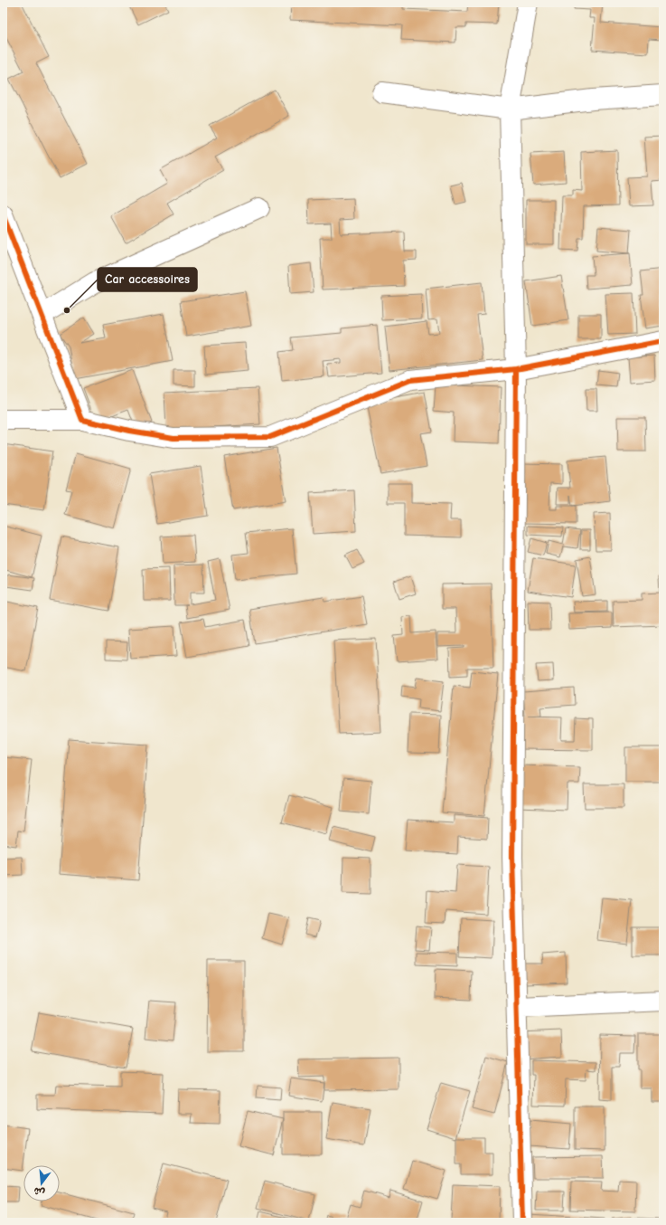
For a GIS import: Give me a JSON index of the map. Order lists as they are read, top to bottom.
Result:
{
  "places": ["Car accessoires"],
  "north": "bottom"
}
